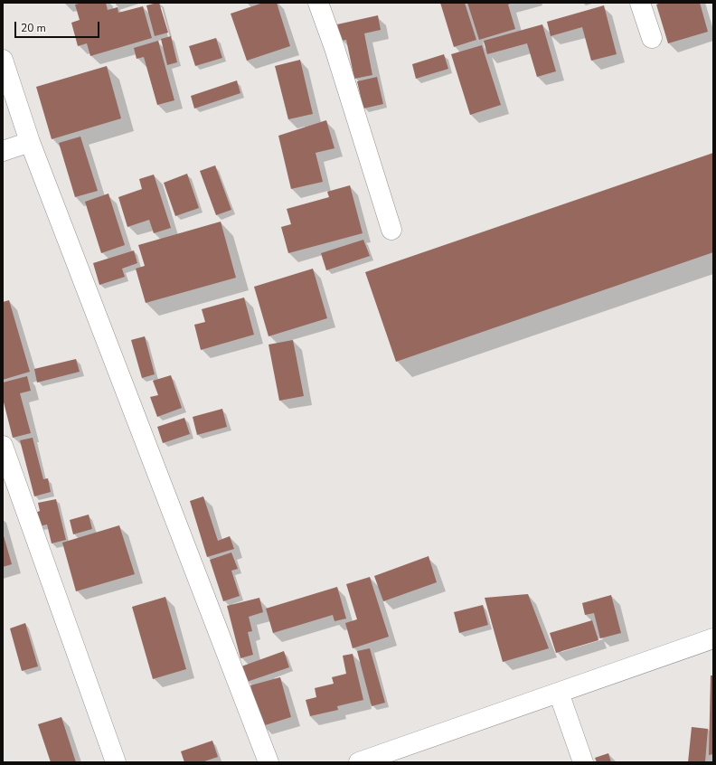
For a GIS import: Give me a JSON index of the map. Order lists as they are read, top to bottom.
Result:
{
  "scale_bar": "20 m"
}
